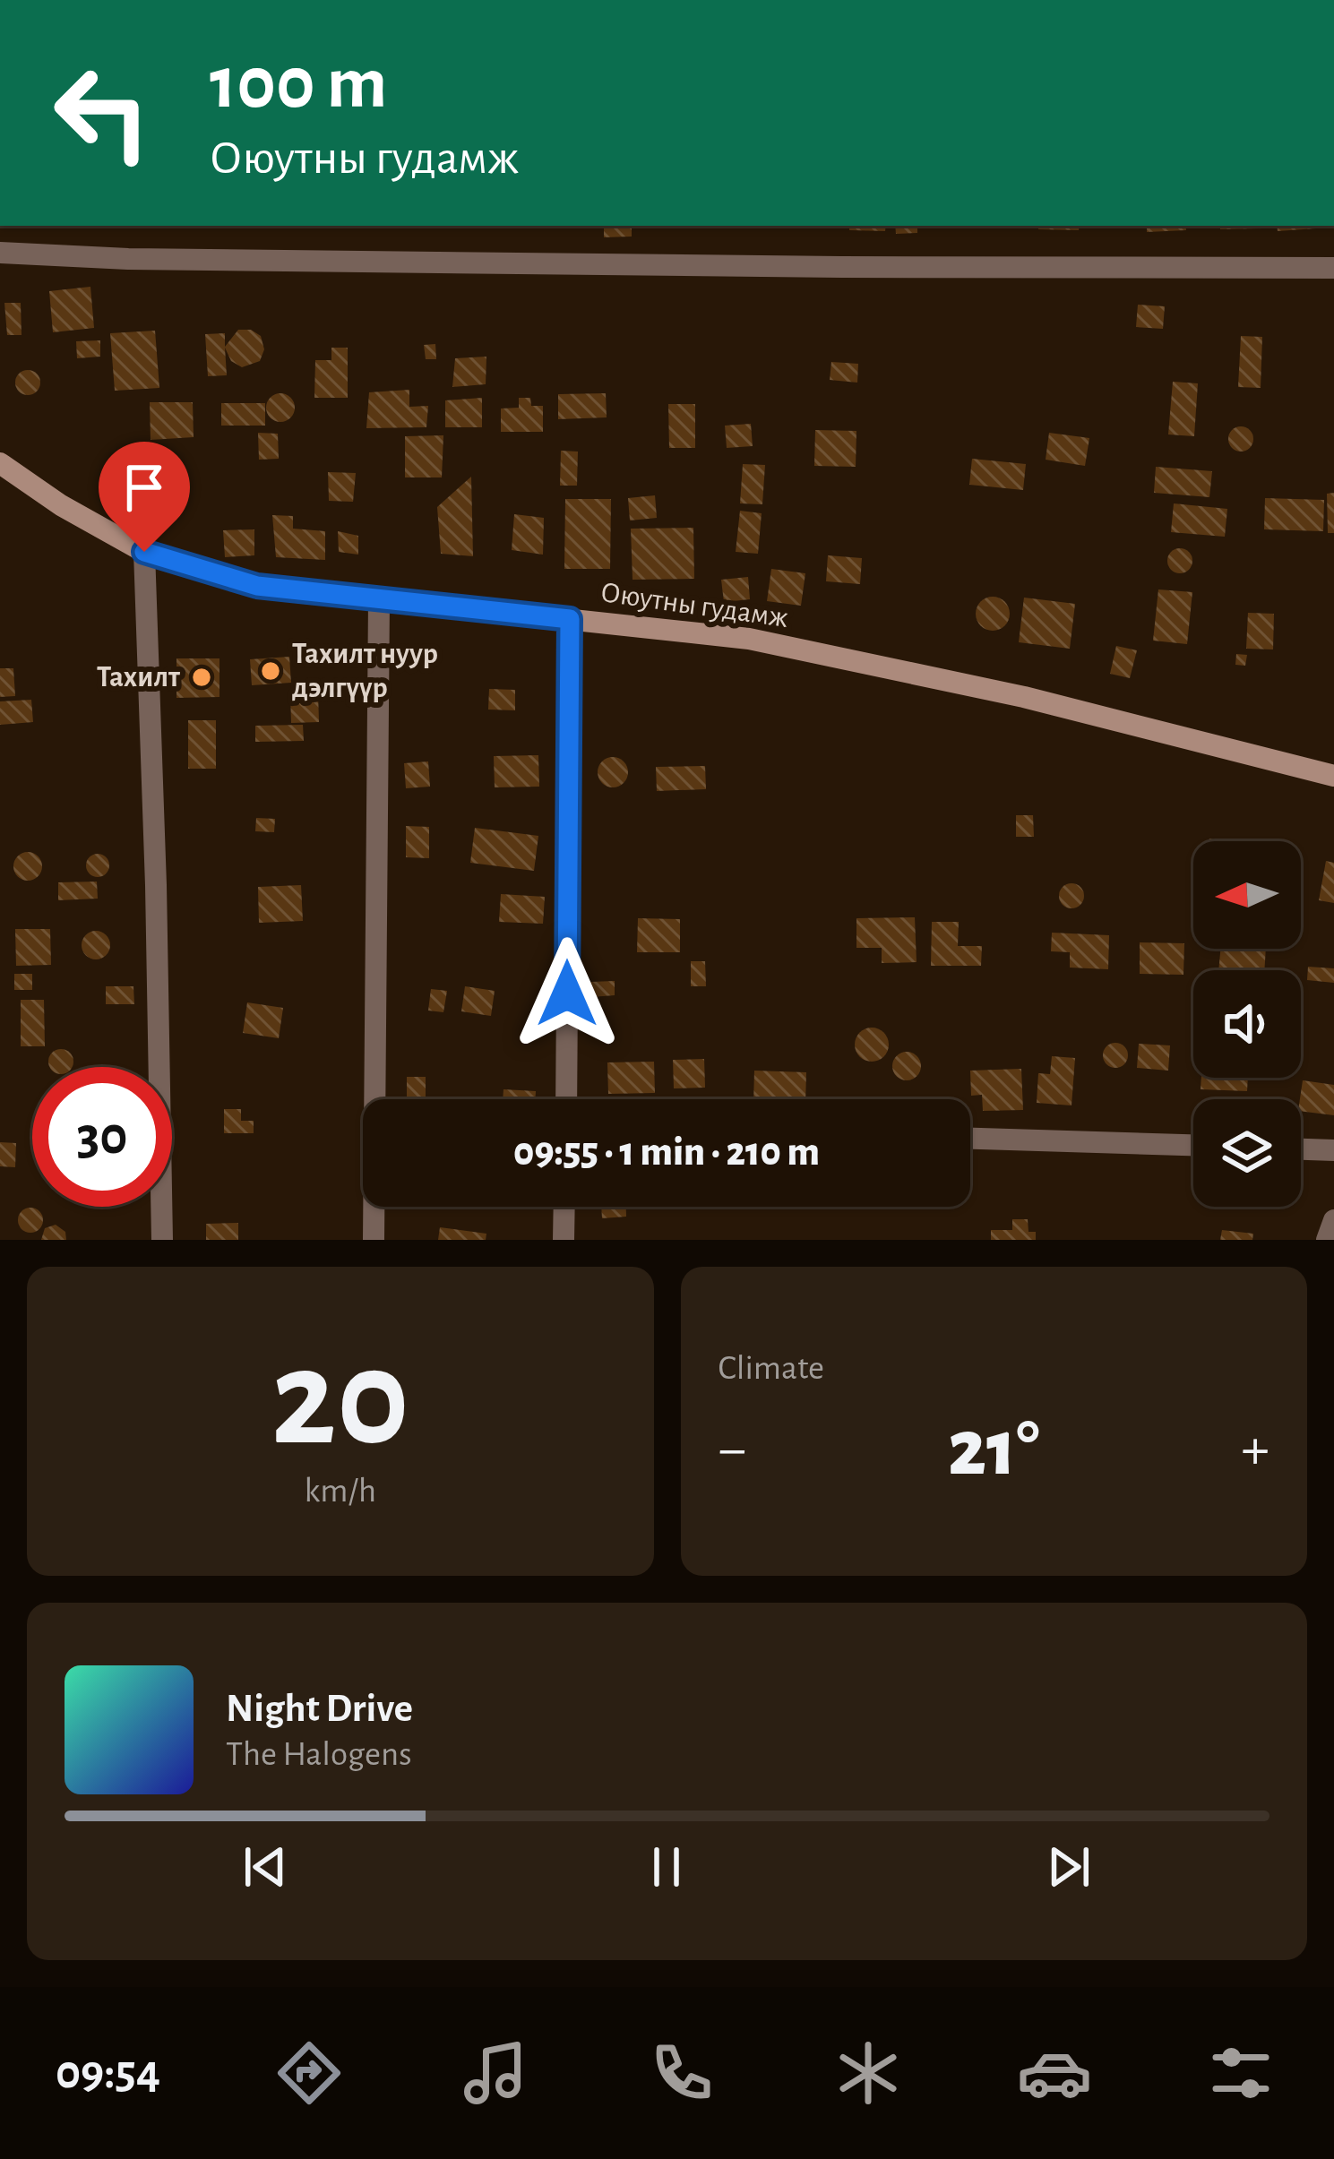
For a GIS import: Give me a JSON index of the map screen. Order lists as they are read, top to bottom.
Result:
{
  "streets": {
    "street": ["Оюутны гудамж"]
  },
  "places": ["Тахилт нуур дэлгүүр", "Тахилт"],
  "north": "left",
  "page": {
    "turn": ["100 m", "Оюутны гудамж"],
    "limit": "30",
    "trip": "09:55 · 1 min · 210 m",
    "tile": [
      ["20", "km/h"],
      "Climate"
    ],
    "heat": ["−", "21°", "+"],
    "song": ["Night Drive", "The Halogens"],
    "tabs": "09:54"
  }
}
